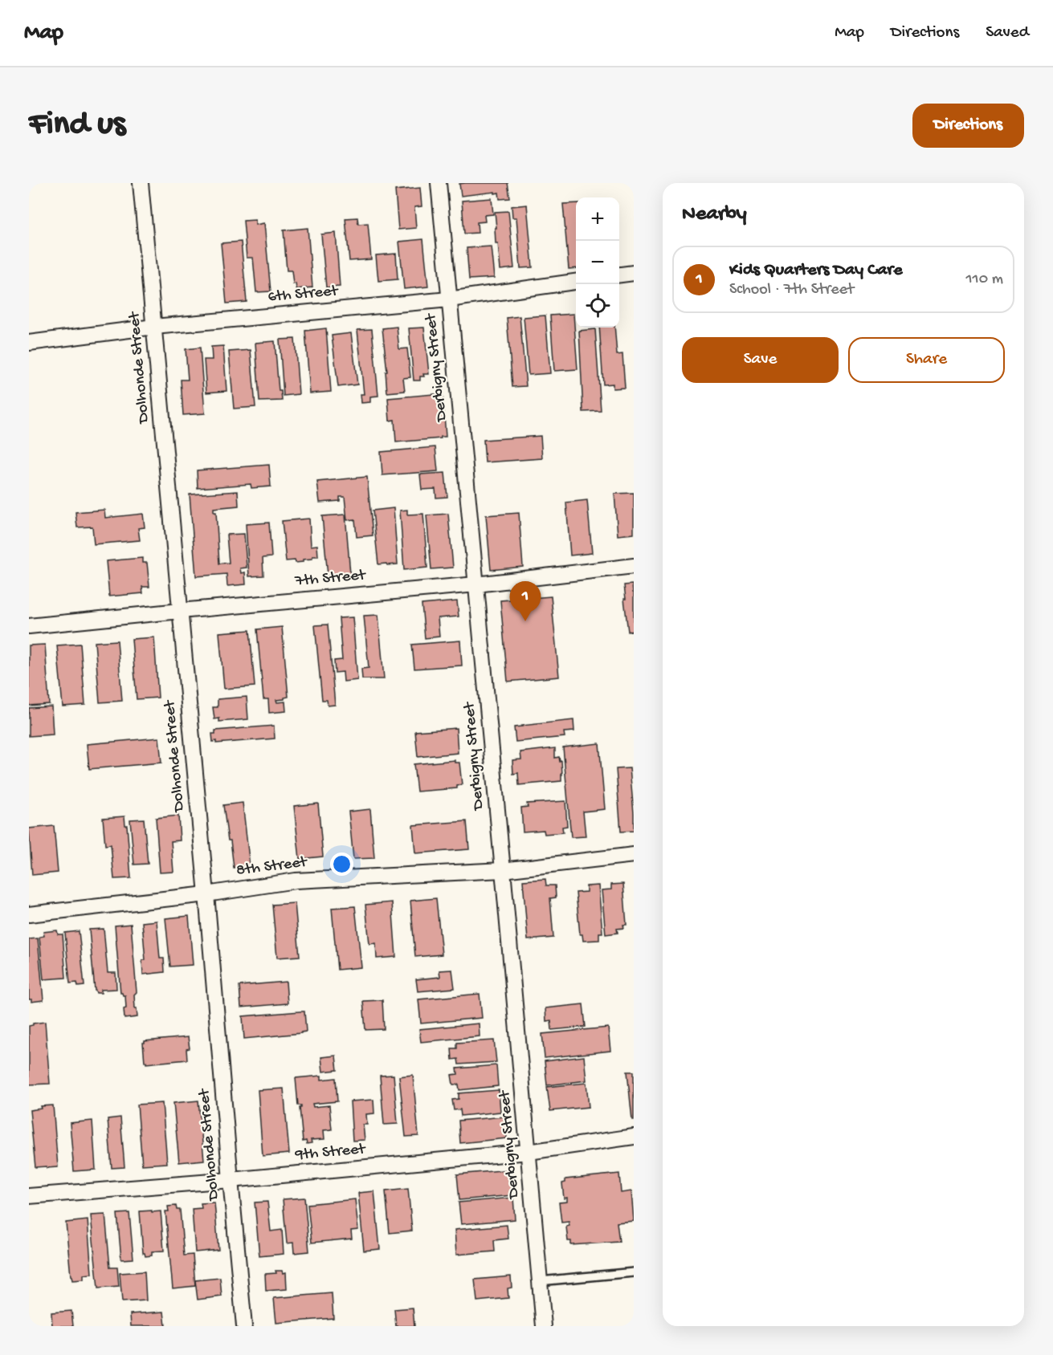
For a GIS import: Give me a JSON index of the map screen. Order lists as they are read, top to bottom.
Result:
{
  "streets": {
    "street": [
      "6th Street",
      "Dolhonde Street",
      "Derbigny Street",
      "7th Street",
      "8th Street",
      "9th Street"
    ]
  },
  "crossings": [
    ["6th Street", "Dolhonde Street"],
    ["6th Street", "Derbigny Street"],
    ["Dolhonde Street", "7th Street"],
    ["Dolhonde Street", "8th Street"],
    ["Dolhonde Street", "9th Street"],
    ["Derbigny Street", "7th Street"],
    ["Derbigny Street", "8th Street"],
    ["Derbigny Street", "9th Street"]
  ],
  "page": {
    "header": "Map",
    "nav": ["Map", "Directions", "Saved"],
    "buttons": [
      "Directions",
      ["Save", "Share"]
    ],
    "title": "Find us",
    "heading": "Nearby",
    "map_buttons": ["+", "−"],
    "list": [
      {
        "mark": "1",
        "name": "Kids Quarters Day Care",
        "note": "School · 7th Street",
        "value": "110 m"
      }
    ],
    "pins": "1"
  }
}
